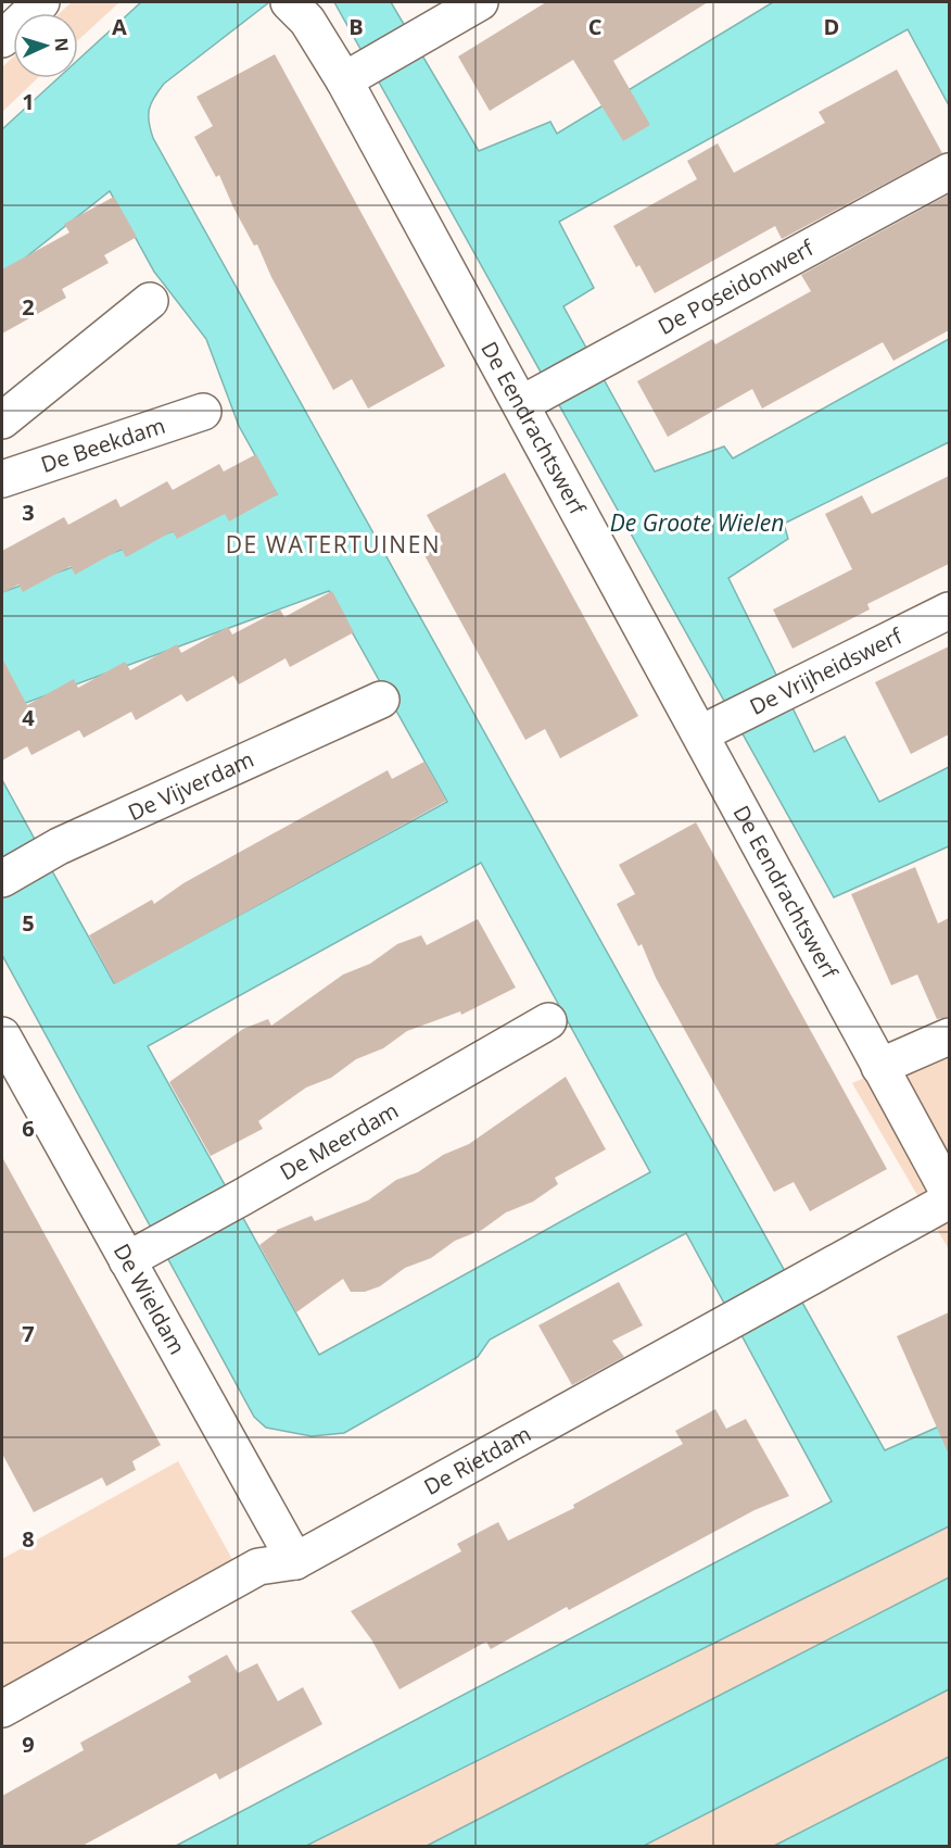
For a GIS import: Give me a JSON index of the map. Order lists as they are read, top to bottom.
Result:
{
  "streets": {
    "street": [
      "De Poseidonwerf",
      "De Eendrachtswerf",
      "De Beekdam",
      "De Vrijheidswerf",
      "De Vijverdam",
      "De Meerdam",
      "De Wieldam",
      "De Rietdam"
    ]
  },
  "crossings": [
    ["De Poseidonwerf", "De Eendrachtswerf"],
    ["De Eendrachtswerf", "De Vrijheidswerf"],
    ["De Meerdam", "De Wieldam"],
    ["De Wieldam", "De Rietdam"]
  ],
  "districts": ["DE WATERTUINEN"],
  "water": ["De Groote Wielen"],
  "north": "right",
  "grid": {
    "columns": [
      "A",
      "B",
      "C",
      "D"
    ],
    "rows": [
      "1",
      "2",
      "3",
      "4",
      "5",
      "6",
      "7",
      "8",
      "9"
    ]
  }
}
